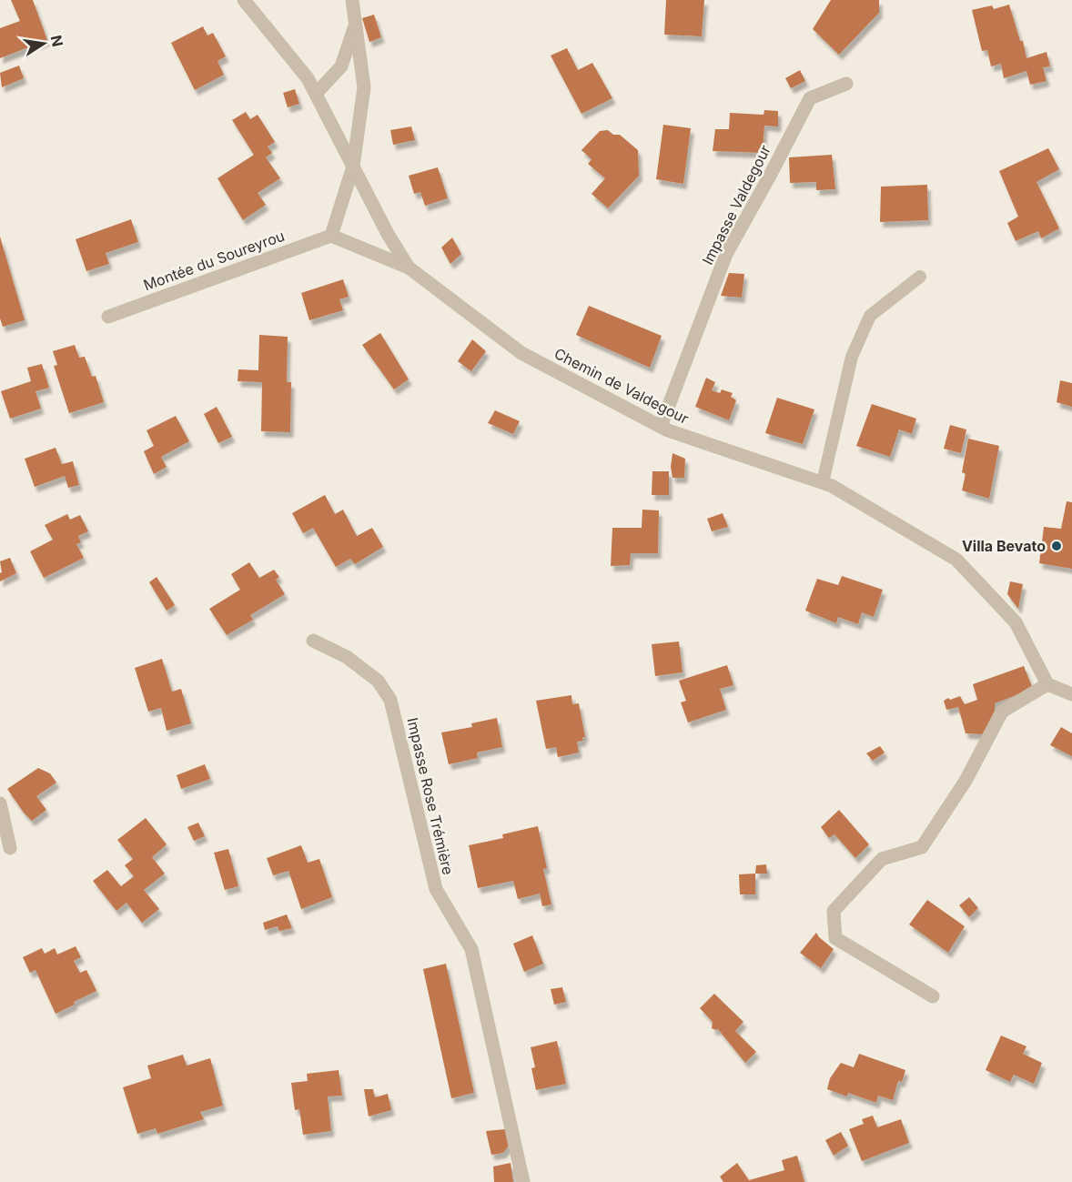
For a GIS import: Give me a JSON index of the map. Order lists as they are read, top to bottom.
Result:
{
  "streets": {
    "street": [
      "Impasse Valdegour",
      "Montée du Soureyrou",
      "Chemin de Valdegour",
      "Impasse Rose Trémière"
    ]
  },
  "crossings": [
    ["Impasse Valdegour", "Chemin de Valdegour"]
  ],
  "places": ["Villa Bevato"],
  "north": "right"
}
